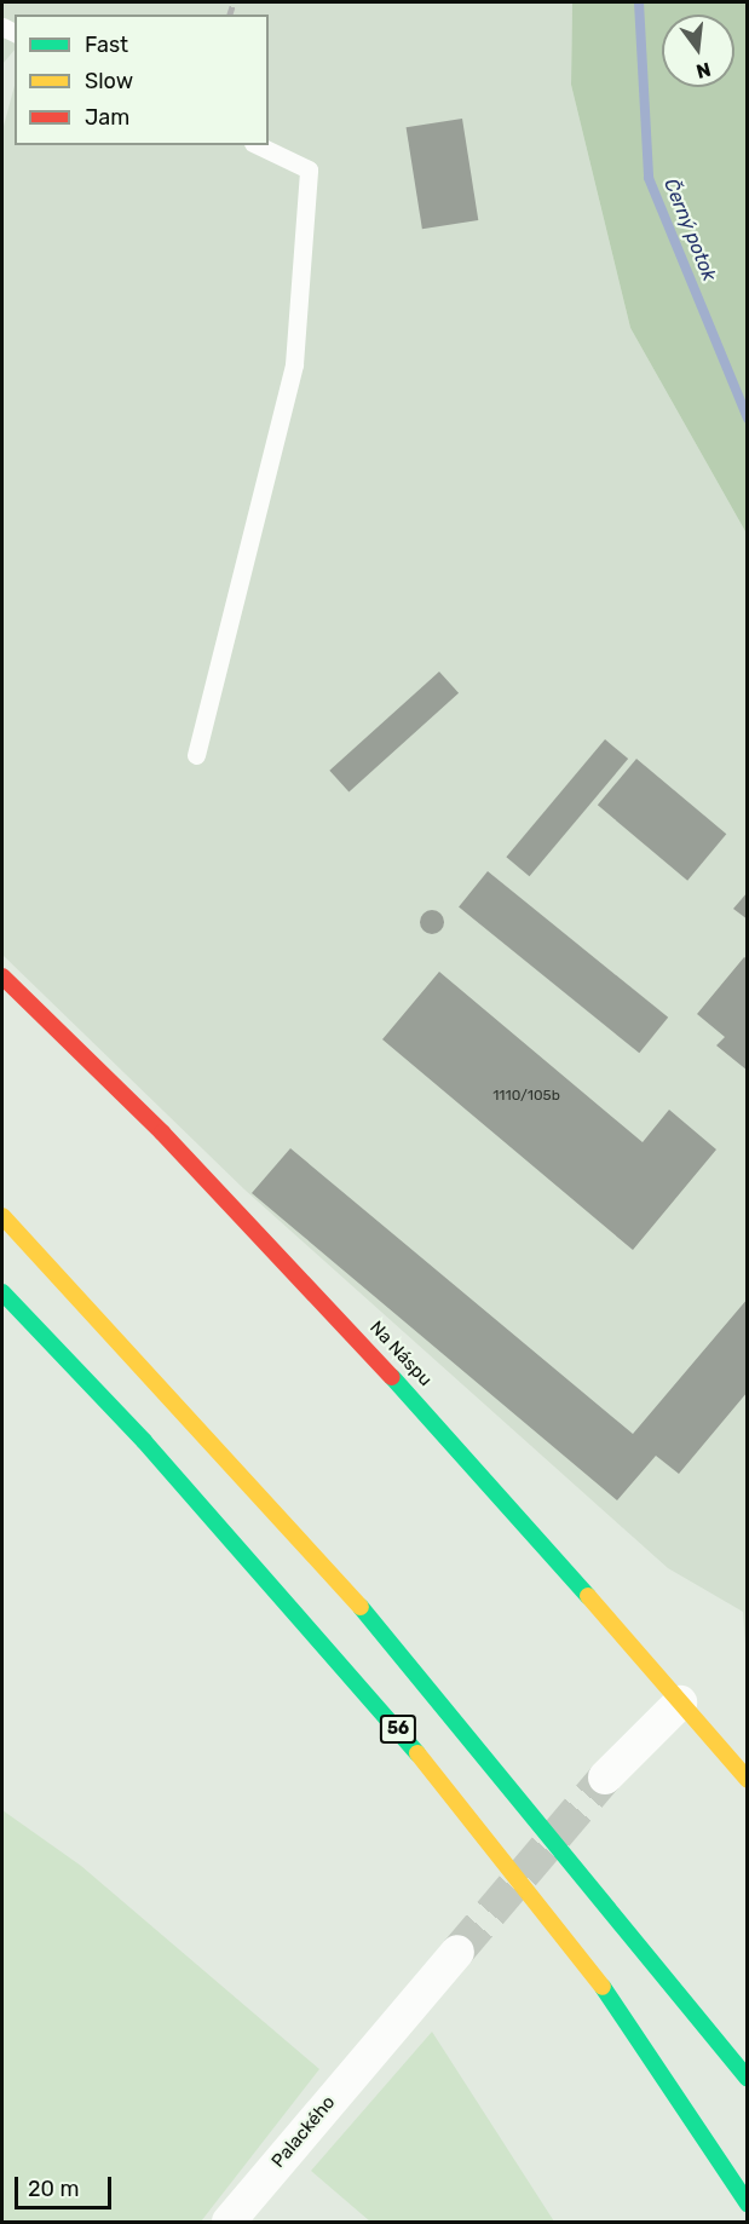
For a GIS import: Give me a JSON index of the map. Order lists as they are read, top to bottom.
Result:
{
  "streets": {
    "main road": ["Na Náspu", "56"],
    "street": ["Palackého"]
  },
  "water": ["Černý potok"],
  "house_numbers": ["1110/105b"],
  "legend": ["Fast", "Slow", "Jam"],
  "scale_bar": "20 m",
  "north": "bottom"
}
